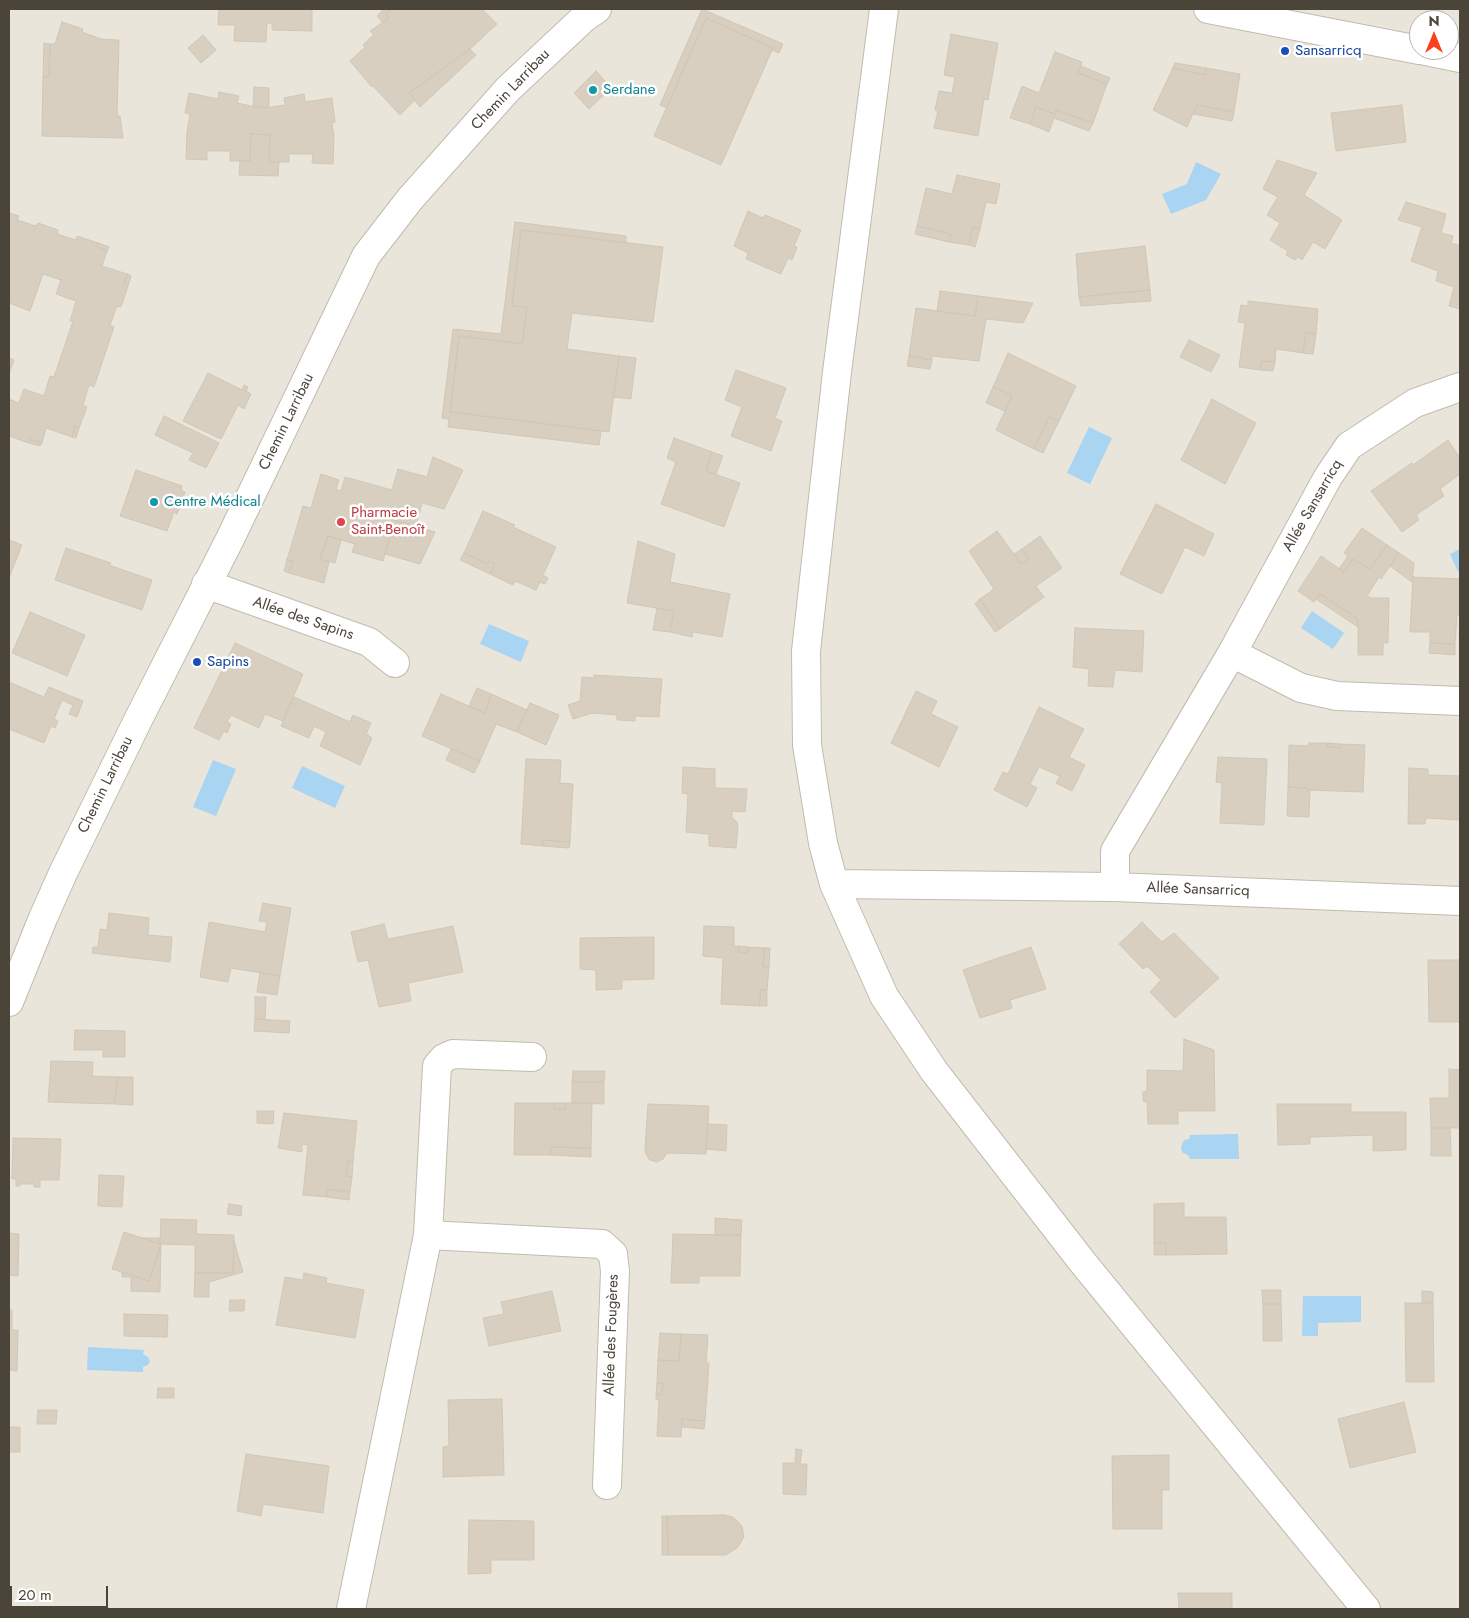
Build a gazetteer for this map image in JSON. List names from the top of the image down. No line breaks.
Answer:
{"streets":{"street":["Chemin Larribau","Allée Sansarricq","Allée des Sapins","Allée des Fougères"]},"crossings":[["Chemin Larribau","Allée des Sapins"]],"places":["Sansarricq","Serdane","Centre Médical","Pharmacie Saint-Benoît","Sapins"],"scale_bar":"20 m","north":"top"}
